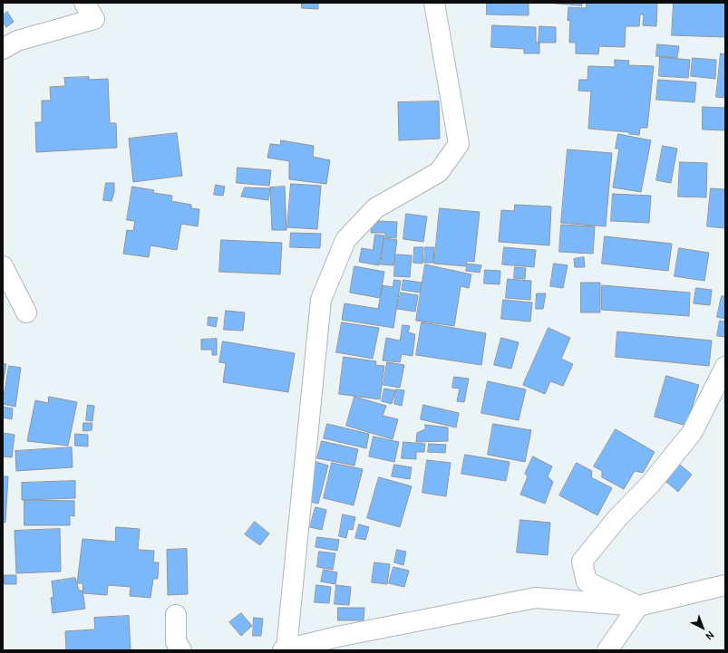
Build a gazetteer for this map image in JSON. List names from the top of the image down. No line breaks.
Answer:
{"north":"bottom right"}
